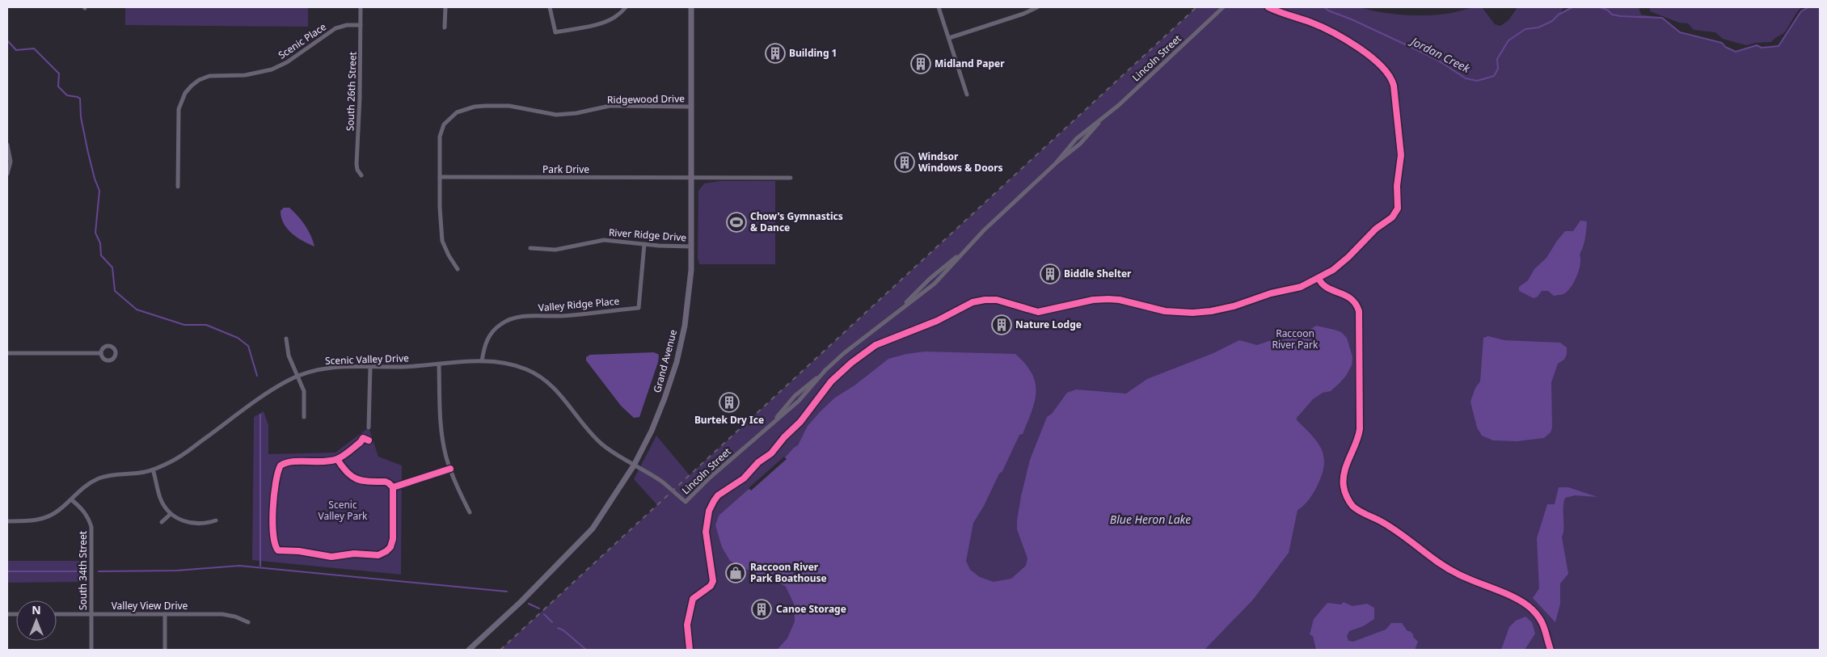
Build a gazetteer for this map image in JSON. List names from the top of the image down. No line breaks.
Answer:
{"streets":{"main road":["Grand Avenue"],"street":["Scenic Place","Lincoln Street","South 26th Street","Ridgewood Drive","Park Drive","River Ridge Drive","Valley Ridge Place","Scenic Valley Drive","South 34th Street","Valley View Drive"]},"crossings":[["Scenic Place","South 26th Street"],["Lincoln Street","Scenic Valley Drive"],["Lincoln Street","Grand Avenue"],["Ridgewood Drive","Park Drive"],["Ridgewood Drive","Grand Avenue"],["Park Drive","Grand Avenue"],["River Ridge Drive","Valley Ridge Place"],["River Ridge Drive","Grand Avenue"],["Valley Ridge Place","Scenic Valley Drive"],["Scenic Valley Drive","Grand Avenue"],["Scenic Valley Drive","South 34th Street"],["South 34th Street","Valley View Drive"]],"water":["Jordan Creek","Blue Heron Lake"],"parks":["Raccoon River Park","Scenic Valley Park"],"places":{"building":["Building 1","Midland Paper","Windsor Windows & Doors","Biddle Shelter","Nature Lodge","Burtek Dry Ice","Canoe Storage"],"sports":["Chow's Gymnastics & Dance"],"shop":["Raccoon River Park Boathouse"]},"north":"top"}
